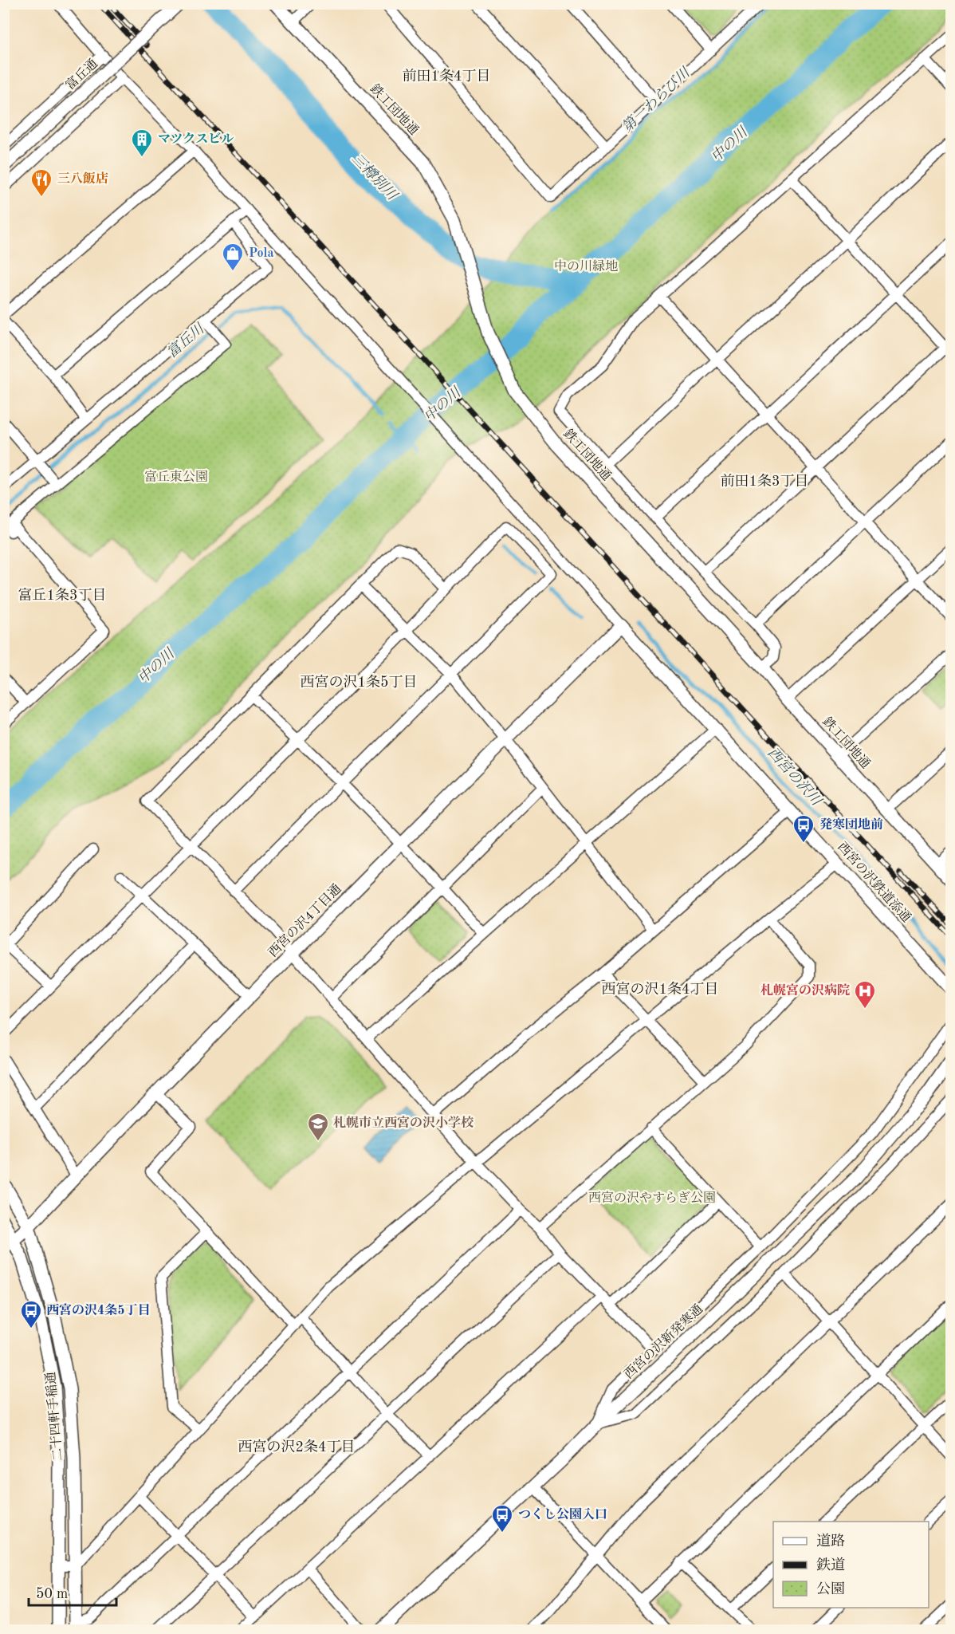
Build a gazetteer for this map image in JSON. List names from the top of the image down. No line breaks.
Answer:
{"streets":{"street":["富丘通","鉄工団地通","西宮の沢鉄道添通","西宮の沢4丁目通","西宮の沢新発寒通","二十四軒手稲通"]},"crossings":[["西宮の沢鉄道添通","西宮の沢4丁目通"],["西宮の沢4丁目通","二十四軒手稲通"]],"districts":["前田1条4丁目","前田1条3丁目","富丘1条3丁目","西宮の沢1条5丁目","西宮の沢1条4丁目","西宮の沢2条4丁目"],"water":["第一わらび川","中の川","三樽別川","富丘川","西宮の沢川"],"parks":["中の川緑地","富丘東公園","西宮の沢やすらぎ公園"],"places":{"building":["マツクスビル"],"restaurant":["三八飯店"],"shop":["Pola"],"bus stop":["発寒団地前","西宮の沢4条5丁目","つくし公園入口"],"hospital":["札幌宮の沢病院"],"school or university":["札幌市立西宮の沢小学校"]},"legend":["道路","鉄道","公園"],"scale_bar":"50 m"}
